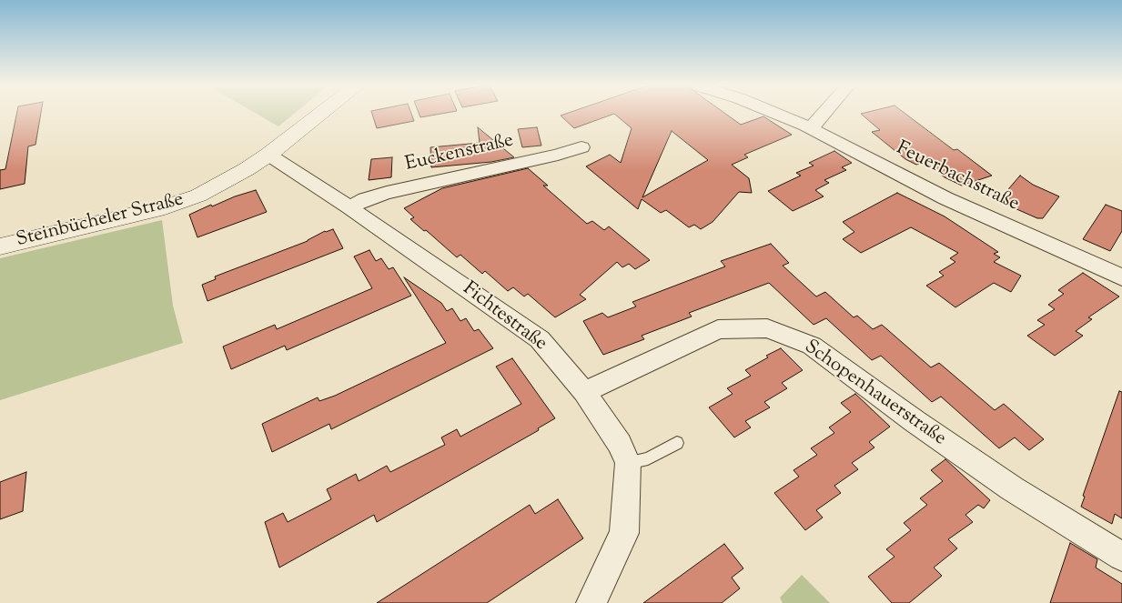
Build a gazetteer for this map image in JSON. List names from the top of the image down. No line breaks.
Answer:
{"streets":{"street":["Euckenstraße","Feuerbachstraße","Steinbücheler Straße","Fichtestraße","Schopenhauerstraße"]},"crossings":[["Euckenstraße","Fichtestraße"],["Steinbücheler Straße","Fichtestraße"],["Fichtestraße","Schopenhauerstraße"]]}
